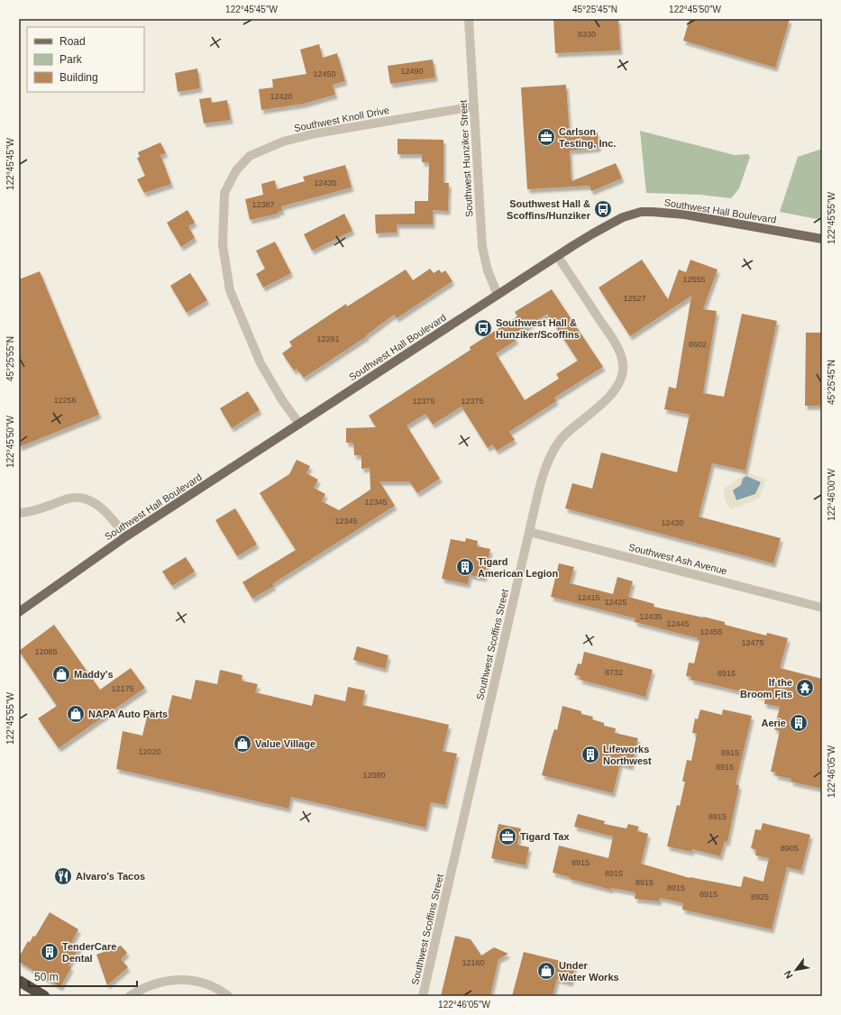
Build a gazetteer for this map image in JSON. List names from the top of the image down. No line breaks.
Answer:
{"streets":{"main road":["Southwest Hall Boulevard"],"street":["Southwest Knoll Drive","Southwest Hunziker Street","Southwest Ash Avenue","Southwest Scoffins Street"]},"crossings":[["Southwest Knoll Drive","Southwest Hunziker Street"],["Southwest Knoll Drive","Southwest Hall Boulevard"],["Southwest Hunziker Street","Southwest Hall Boulevard"],["Southwest Hall Boulevard","Southwest Scoffins Street"],["Southwest Ash Avenue","Southwest Scoffins Street"]],"places":{"office":["Carlson Testing, Inc.","Tigard Tax"],"bus stop":["Southwest Hall & Scoffins/Hunziker","Southwest Hall & Hunziker/Scoffins"],"building":["Tigard American Legion","Aerie","Lifeworks Northwest","TenderCare Dental"],"shop":["Maddy's","NAPA Auto Parts","Value Village","Under Water Works"],"temple":["If the Broom Fits"],"restaurant":["Alvaro's Tacos"]},"house_numbers":["8330","12490","12450","12420","12435","12387","12555","12527","12291","8602","12256","12375","12375","12345","12345","12430","12415","12425","12435","12445","12455","12475","12085","8732","8915","12175","12020","8915","8915","12080","8915","8905","8915","8915","8915","8915","8915","8925","12160"],"legend":["Road","Park","Building"],"scale_bar":"50 m","north":"bottom left","coordinates":["122°45'45\"W","45°25'45\"N","122°45'50\"W","122°45'55\"W","45°25'55\"N","122°46'00\"W","122°46'05\"W"]}
